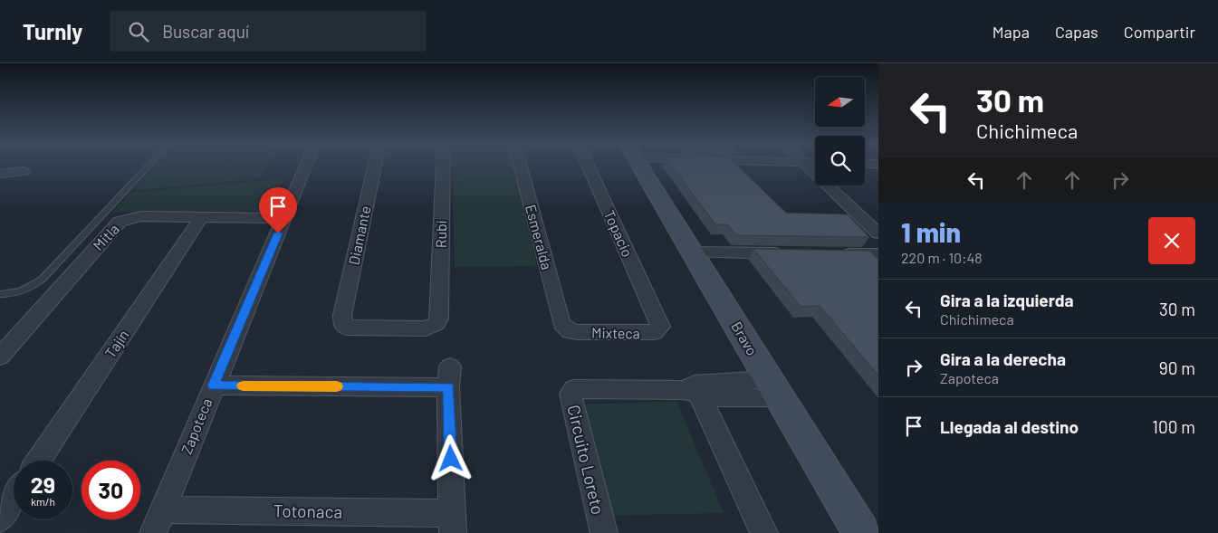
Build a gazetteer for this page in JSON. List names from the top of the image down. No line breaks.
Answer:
{"streets":{"main road":["Bravo"],"street":["Topacio","Rubí","Diamante","Mitla","Esmeralda","Mixteca","Tajín","Zapoteca","Circuito Loreto","Totonaca"]},"crossings":[["Topacio","Mixteca"],["Rubí","Diamante"],["Mitla","Tajín"],["Mitla","Zapoteca"],["Esmeralda","Mixteca"],["Zapoteca","Totonaca"]],"north":"left","page":{"header":"Turnly","search":"Buscar aquí","nav":["Mapa","Capas","Compartir"],"turn":["30 m","Chichimeca"],"heading":["1 min","220 m · 10:48"],"list":[{"name":"Gira a la izquierda","note":"Chichimeca","value":"30 m"},{"name":"Gira a la derecha","note":"Zapoteca","value":"90 m"},{"name":"Llegada al destino","value":"100 m"}],"speed":"29 km/h","limit":"30"}}
